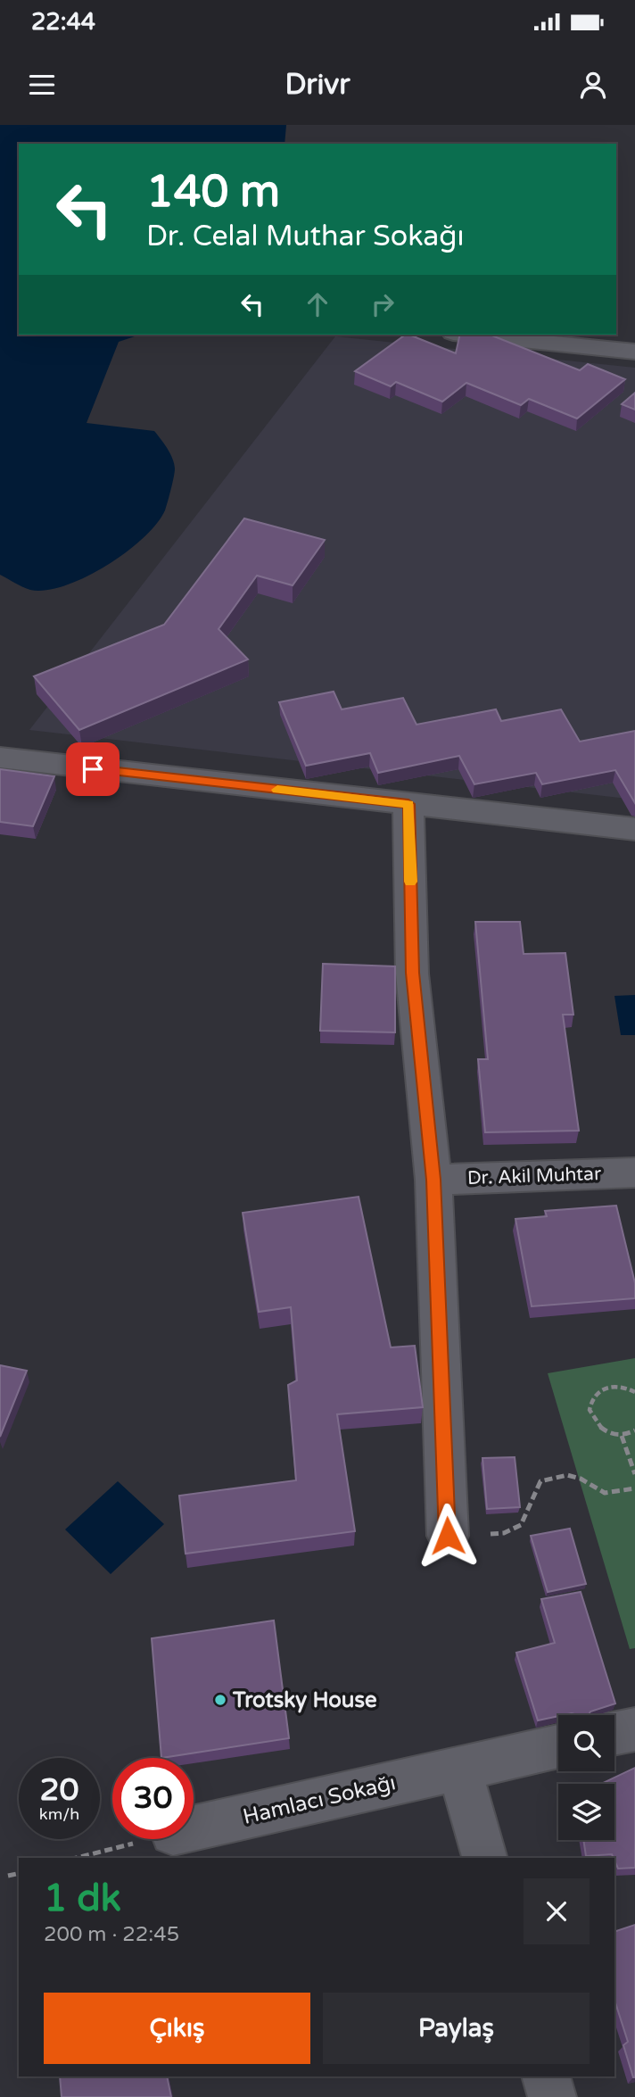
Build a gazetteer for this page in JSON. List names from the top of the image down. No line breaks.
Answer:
{"streets":{"street":["Dr. Akil Muhtar","Hamlacı Sokağı"]},"places":["Trotsky House"],"page":{"status":"22:44","header":"Drivr","turn":["140 m","Dr. Celal Muthar Sokağı"],"speed":"20 km/h","limit":"30","heading":["1 dk","200 m · 22:45"],"buttons":["Çıkış","Paylaş"]}}
